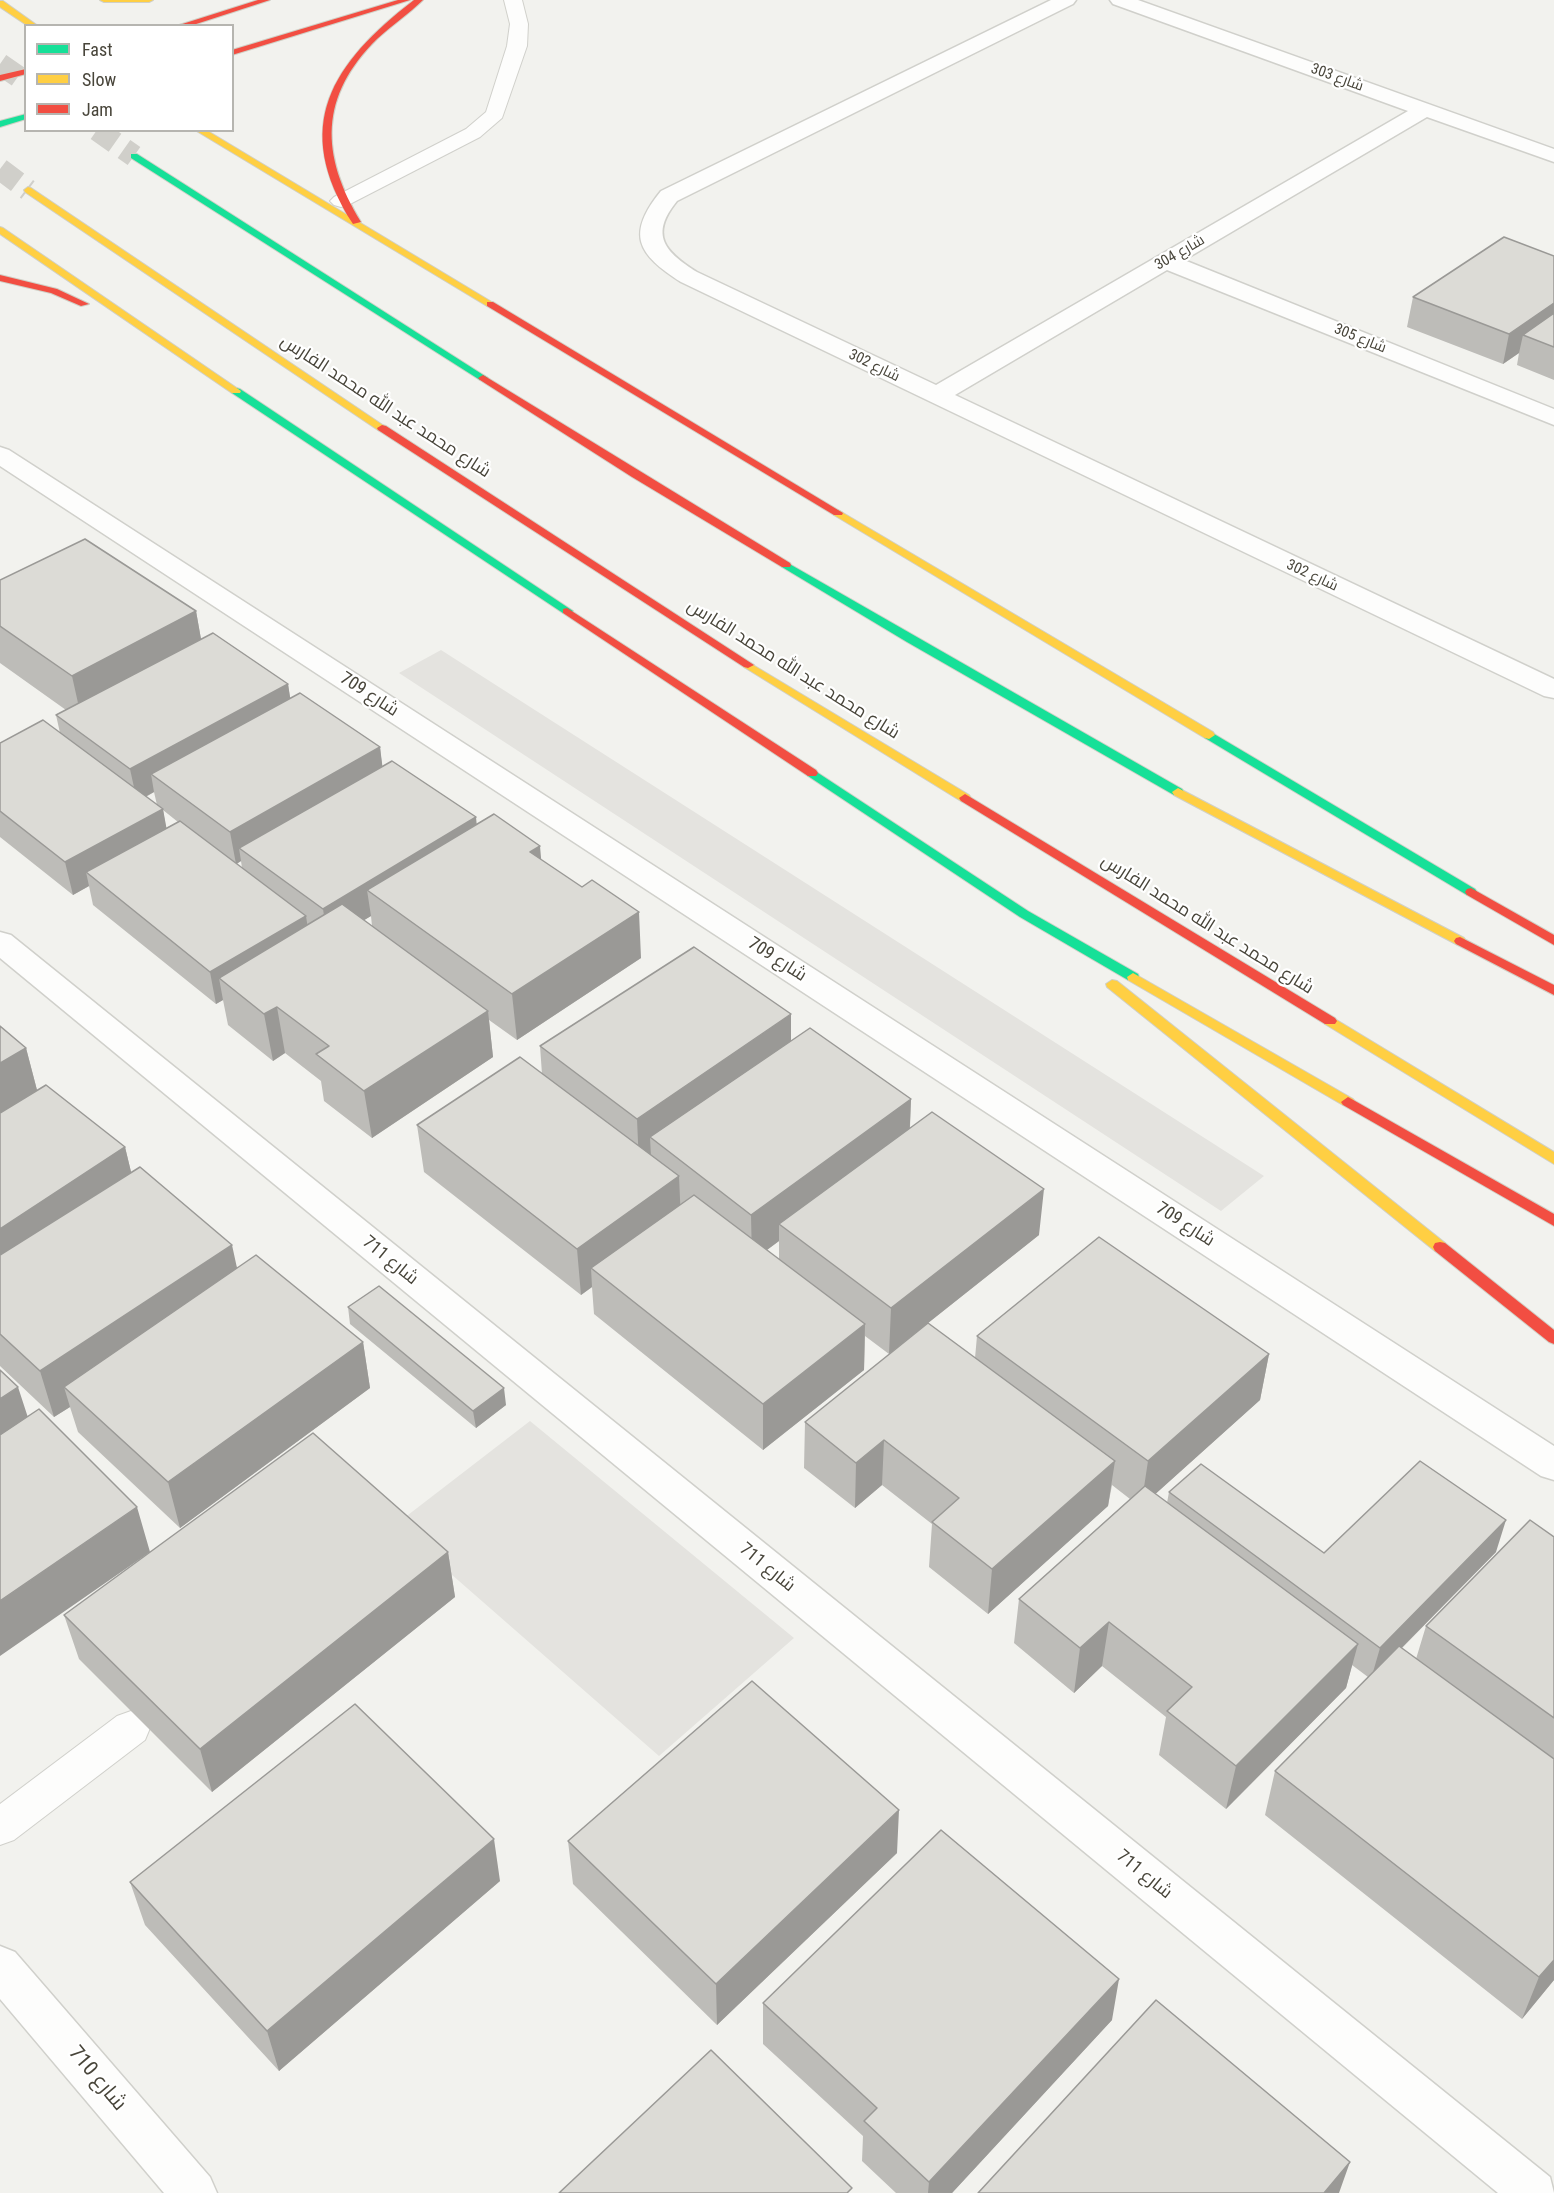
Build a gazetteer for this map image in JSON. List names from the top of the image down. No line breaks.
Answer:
{"streets":{"street":["شارع 303","شارع 304","شارع 305","شارع 302","شارع محمد عبد الله محمد الفارس","شارع 709","شارع 711","شارع 710"]},"crossings":[["شارع 303","شارع 304"],["شارع 304","شارع 305"],["شارع 304","شارع 302"]],"legend":["Fast","Slow","Jam"]}
